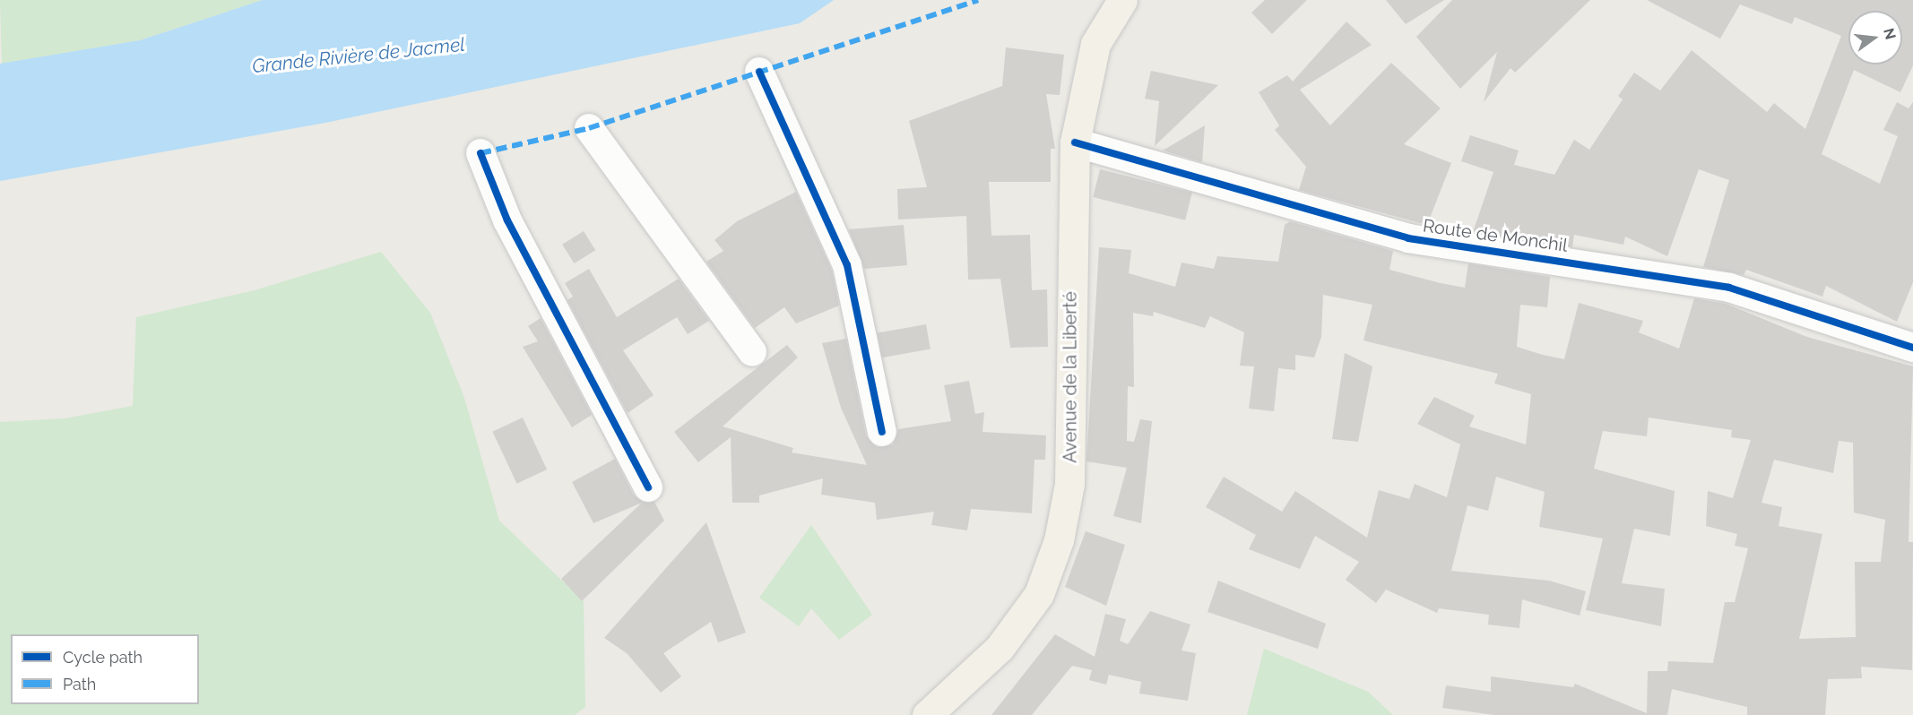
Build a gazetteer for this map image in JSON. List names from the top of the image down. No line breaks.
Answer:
{"streets":{"main road":["Avenue de la Liberté"],"street":["Route de Monchil"]},"crossings":[["Route de Monchil","Avenue de la Liberté"]],"water":["Grande Rivière de Jacmel"],"legend":["Cycle path","Path"],"north":"right"}
